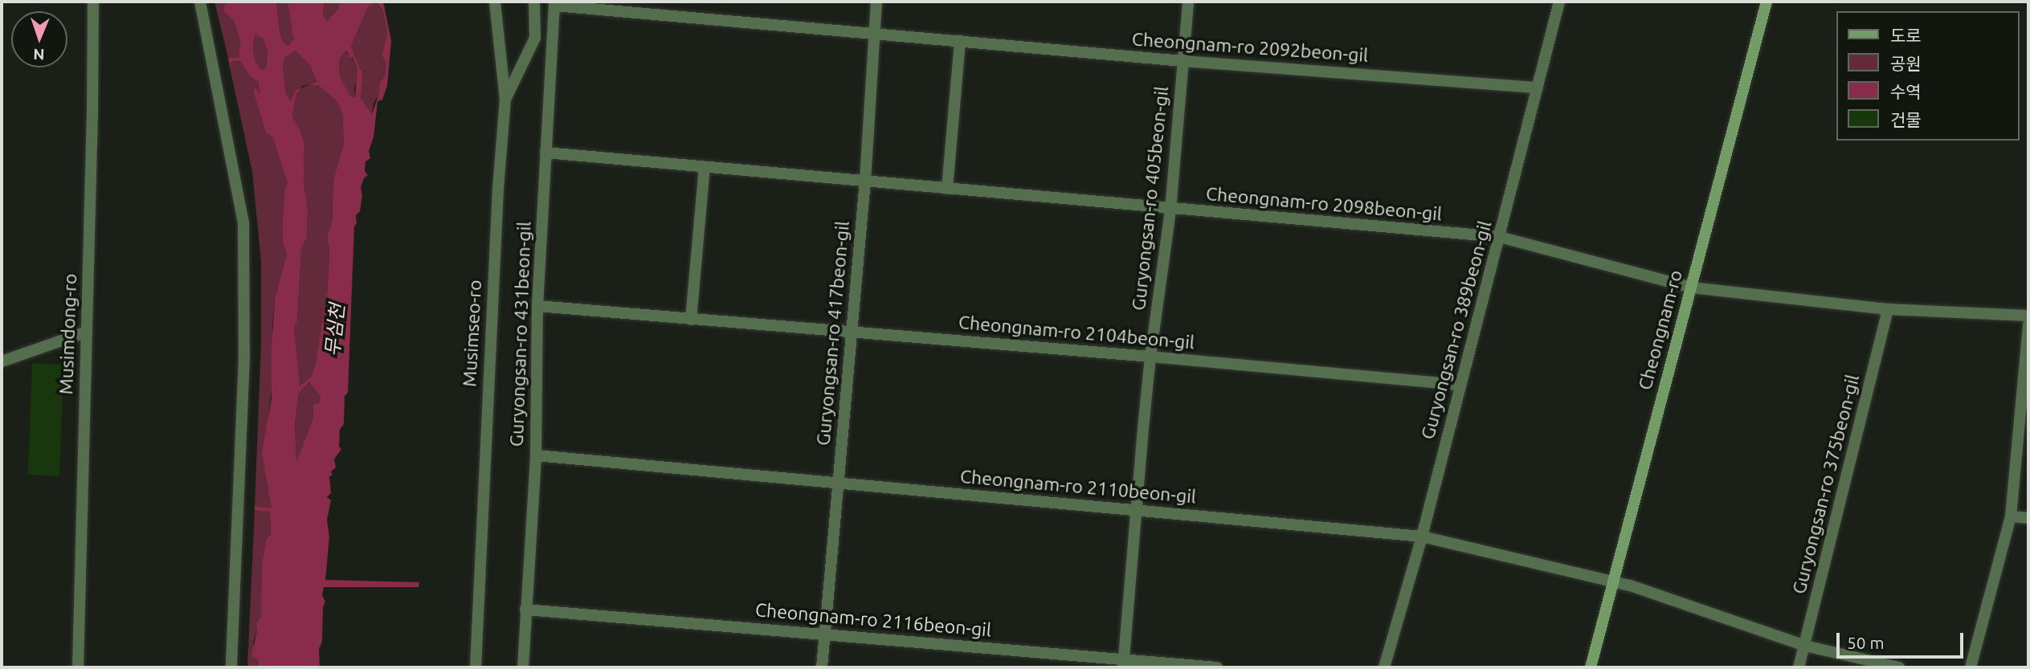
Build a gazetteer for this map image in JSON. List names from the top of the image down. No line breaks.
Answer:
{"streets":{"main road":["Cheongnam-ro"],"street":["Cheongnam-ro 2092beon-gil","Guryongsan-ro 405beon-gil","Cheongnam-ro 2098beon-gil","Guryongsan-ro 389beon-gil","Cheongnam-ro 2104beon-gil","Musimseo-ro","Guryongsan-ro 417beon-gil","Musimdong-ro","Guryongsan-ro 431beon-gil","Guryongsan-ro 375beon-gil","Cheongnam-ro 2110beon-gil","Cheongnam-ro 2116beon-gil"]},"crossings":[["Cheongnam-ro 2092beon-gil","Guryongsan-ro 405beon-gil"],["Cheongnam-ro 2092beon-gil","Guryongsan-ro 389beon-gil"],["Cheongnam-ro 2092beon-gil","Guryongsan-ro 417beon-gil"],["Cheongnam-ro 2092beon-gil","Guryongsan-ro 431beon-gil"],["Guryongsan-ro 405beon-gil","Cheongnam-ro 2098beon-gil"],["Guryongsan-ro 405beon-gil","Cheongnam-ro 2104beon-gil"],["Guryongsan-ro 405beon-gil","Cheongnam-ro 2110beon-gil"],["Guryongsan-ro 405beon-gil","Cheongnam-ro 2116beon-gil"],["Cheongnam-ro 2098beon-gil","Guryongsan-ro 389beon-gil"],["Cheongnam-ro 2098beon-gil","Cheongnam-ro"],["Cheongnam-ro 2098beon-gil","Guryongsan-ro 417beon-gil"],["Cheongnam-ro 2098beon-gil","Guryongsan-ro 431beon-gil"],["Cheongnam-ro 2098beon-gil","Guryongsan-ro 375beon-gil"],["Guryongsan-ro 389beon-gil","Cheongnam-ro 2104beon-gil"],["Guryongsan-ro 389beon-gil","Cheongnam-ro 2110beon-gil"],["Cheongnam-ro","Cheongnam-ro 2110beon-gil"],["Cheongnam-ro 2104beon-gil","Guryongsan-ro 417beon-gil"],["Cheongnam-ro 2104beon-gil","Guryongsan-ro 431beon-gil"],["Guryongsan-ro 417beon-gil","Cheongnam-ro 2110beon-gil"],["Guryongsan-ro 417beon-gil","Cheongnam-ro 2116beon-gil"],["Guryongsan-ro 431beon-gil","Cheongnam-ro 2110beon-gil"],["Guryongsan-ro 431beon-gil","Cheongnam-ro 2116beon-gil"],["Guryongsan-ro 375beon-gil","Cheongnam-ro 2110beon-gil"]],"water":["무심천"],"legend":["도로","공원","수역","건물"],"scale_bar":"50 m","north":"bottom"}
